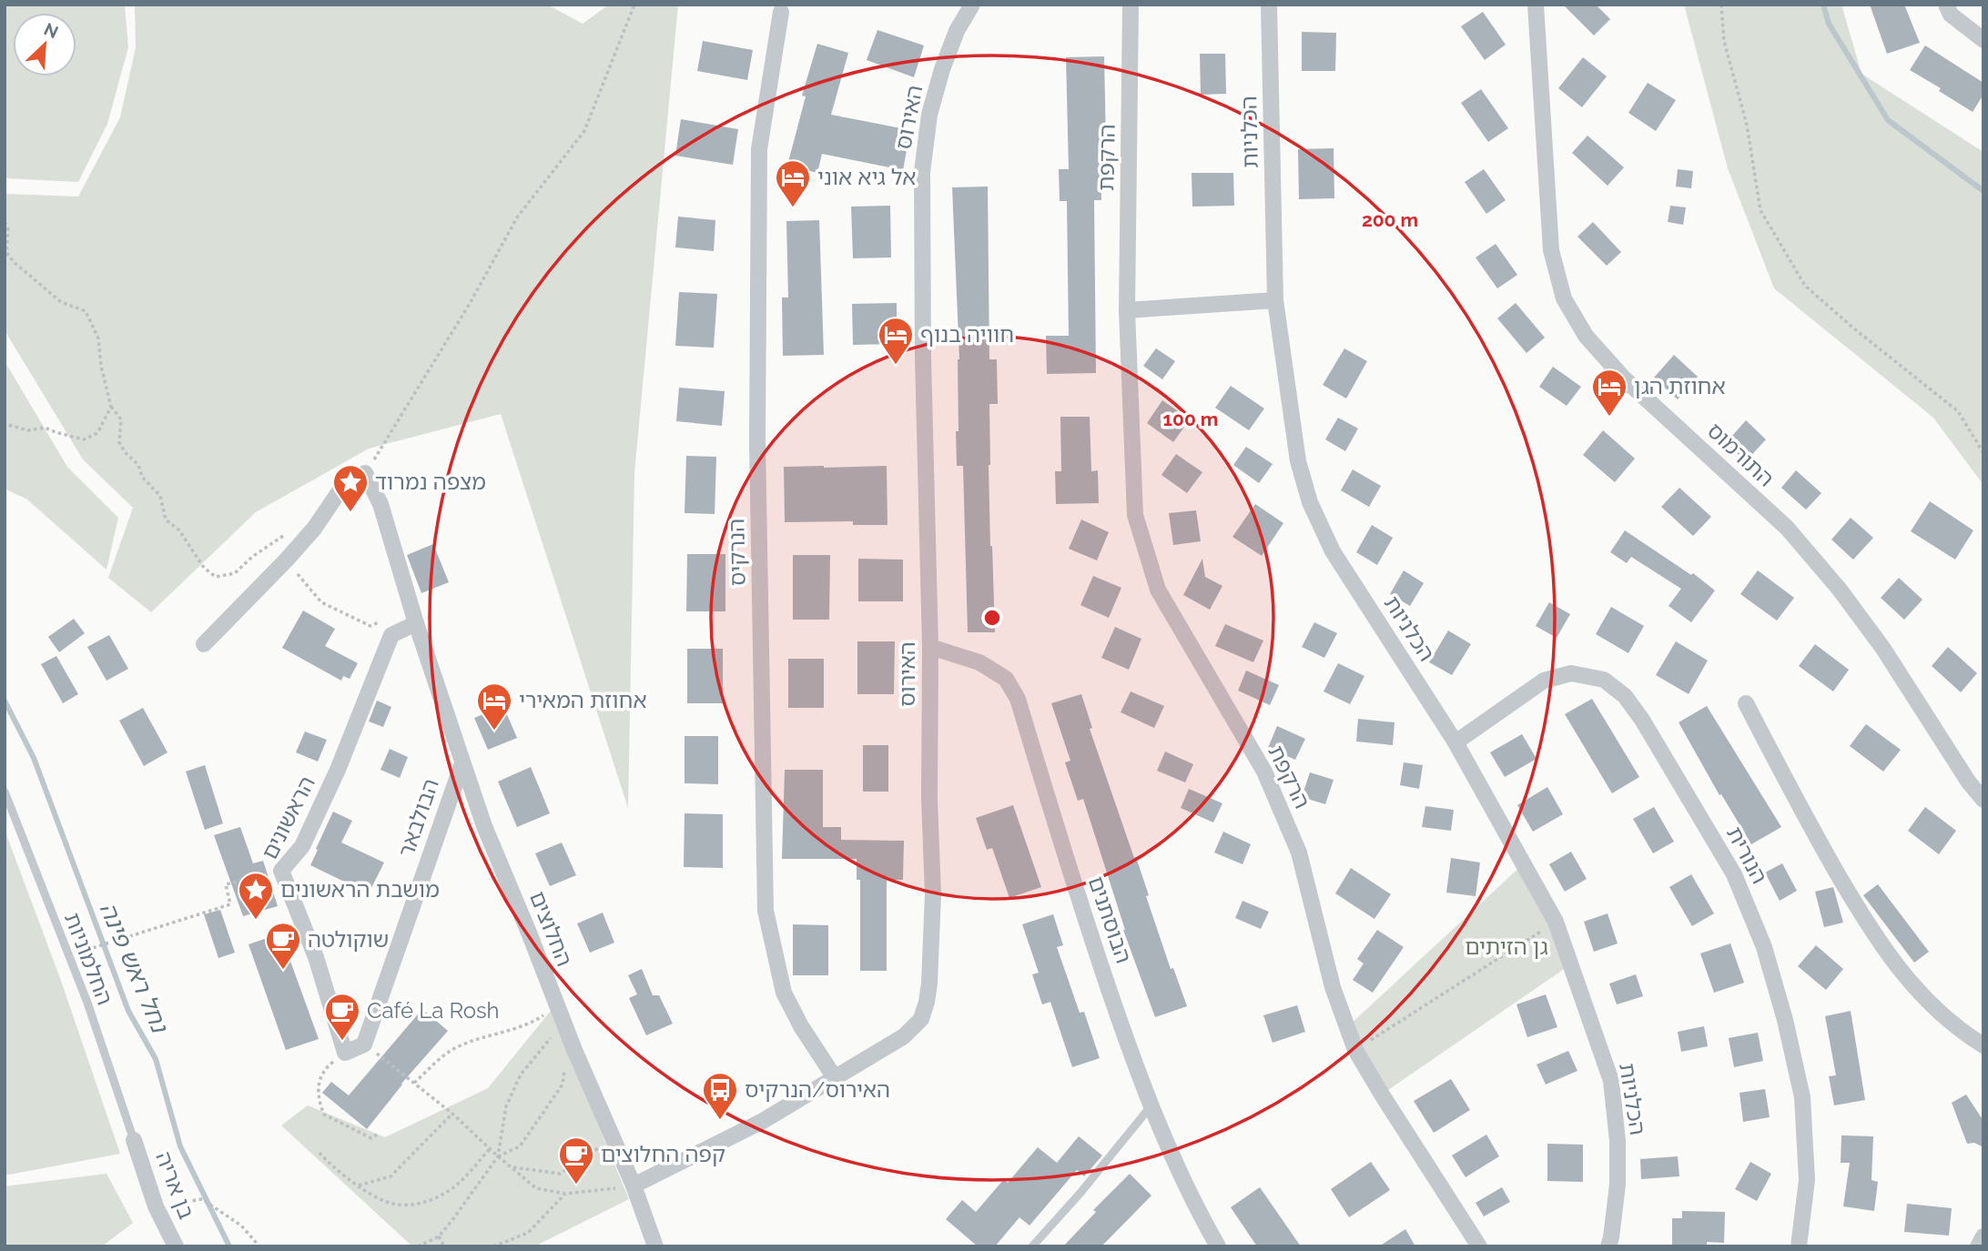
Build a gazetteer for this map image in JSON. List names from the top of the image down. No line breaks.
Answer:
{"streets":{"street":["האירוס","הכלניות","הרקפת","התורמוס","הנרקיס","הראשונים","הבולבאר","הנורית","הבוסתנים","החלוצים","בן אריה"],"lane":["החלמוניות"]},"crossings":[["האירוס","הנרקיס"],["האירוס","הבוסתנים"],["האירוס","החלוצים"],["הכלניות","הנורית"],["הראשונים","החלוצים"],["הבולבאר","החלוצים"],["החלמוניות","בן אריה"]],"water":["נחל ראש פינה"],"parks":["גן הזיתים"],"places":{"hotel":["אל גיא אוני","חוויה בנוף","אחוזת הגן","אחוזת המאירי"],"place":["מצפה נמרוד","מושבת הראשונים"],"cafe":["שוקולטה","Café La Rosh","קפה החלוצים"],"bus stop":["האירוס/הנרקיס"]},"north":"top right","rings":["200 m","100 m"]}
